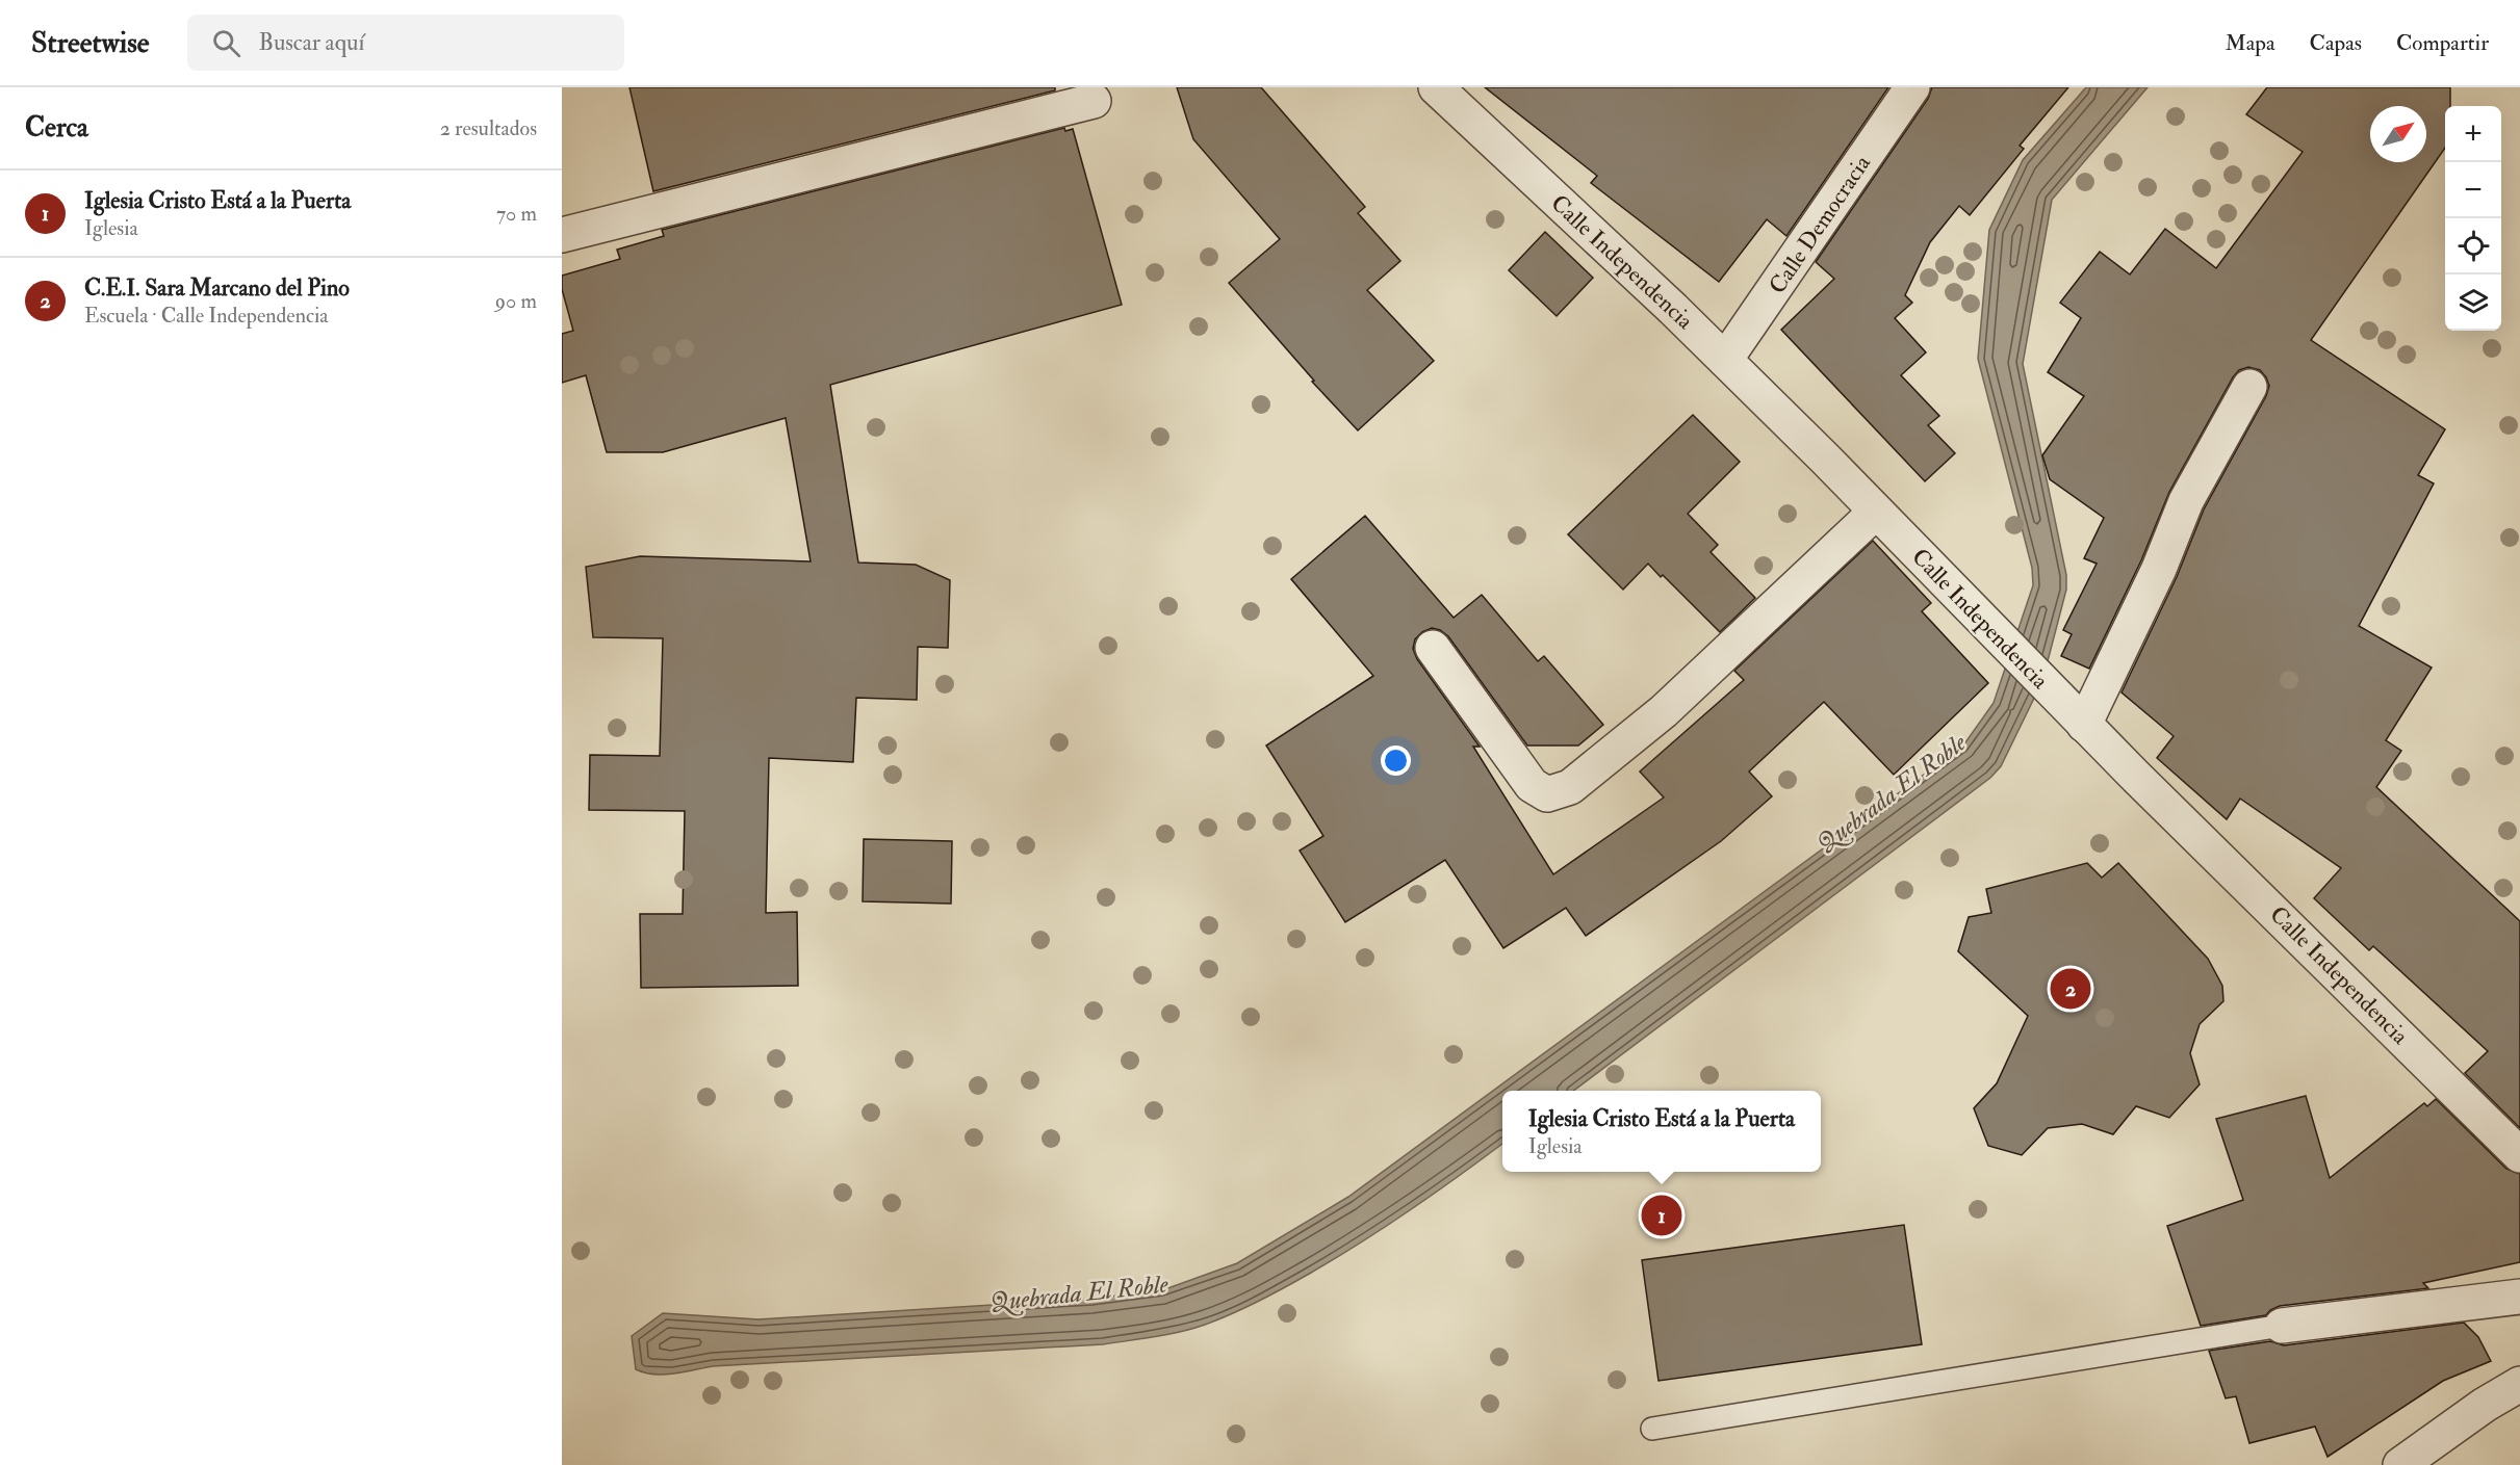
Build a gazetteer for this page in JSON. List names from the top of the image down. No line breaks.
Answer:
{"streets":{"street":["Calle Democracia","Calle Independencia"]},"crossings":[["Calle Democracia","Calle Independencia"]],"water":["Quebrada El Roble"],"north":"top right","page":{"header":"Streetwise","search":"Buscar aquí","nav":["Mapa","Capas","Compartir"],"heading":["Cerca","2 resultados"],"map_buttons":["+","−"],"list":[{"mark":"1","name":"Iglesia Cristo Está a la Puerta","note":"Iglesia","value":"70 m"},{"mark":"2","name":"C.E.I. Sara Marcano del Pino","note":"Escuela · Calle Independencia","value":"90 m"}],"pins":["2","1"],"popup":["Iglesia Cristo Está a la Puerta","Iglesia"]}}
